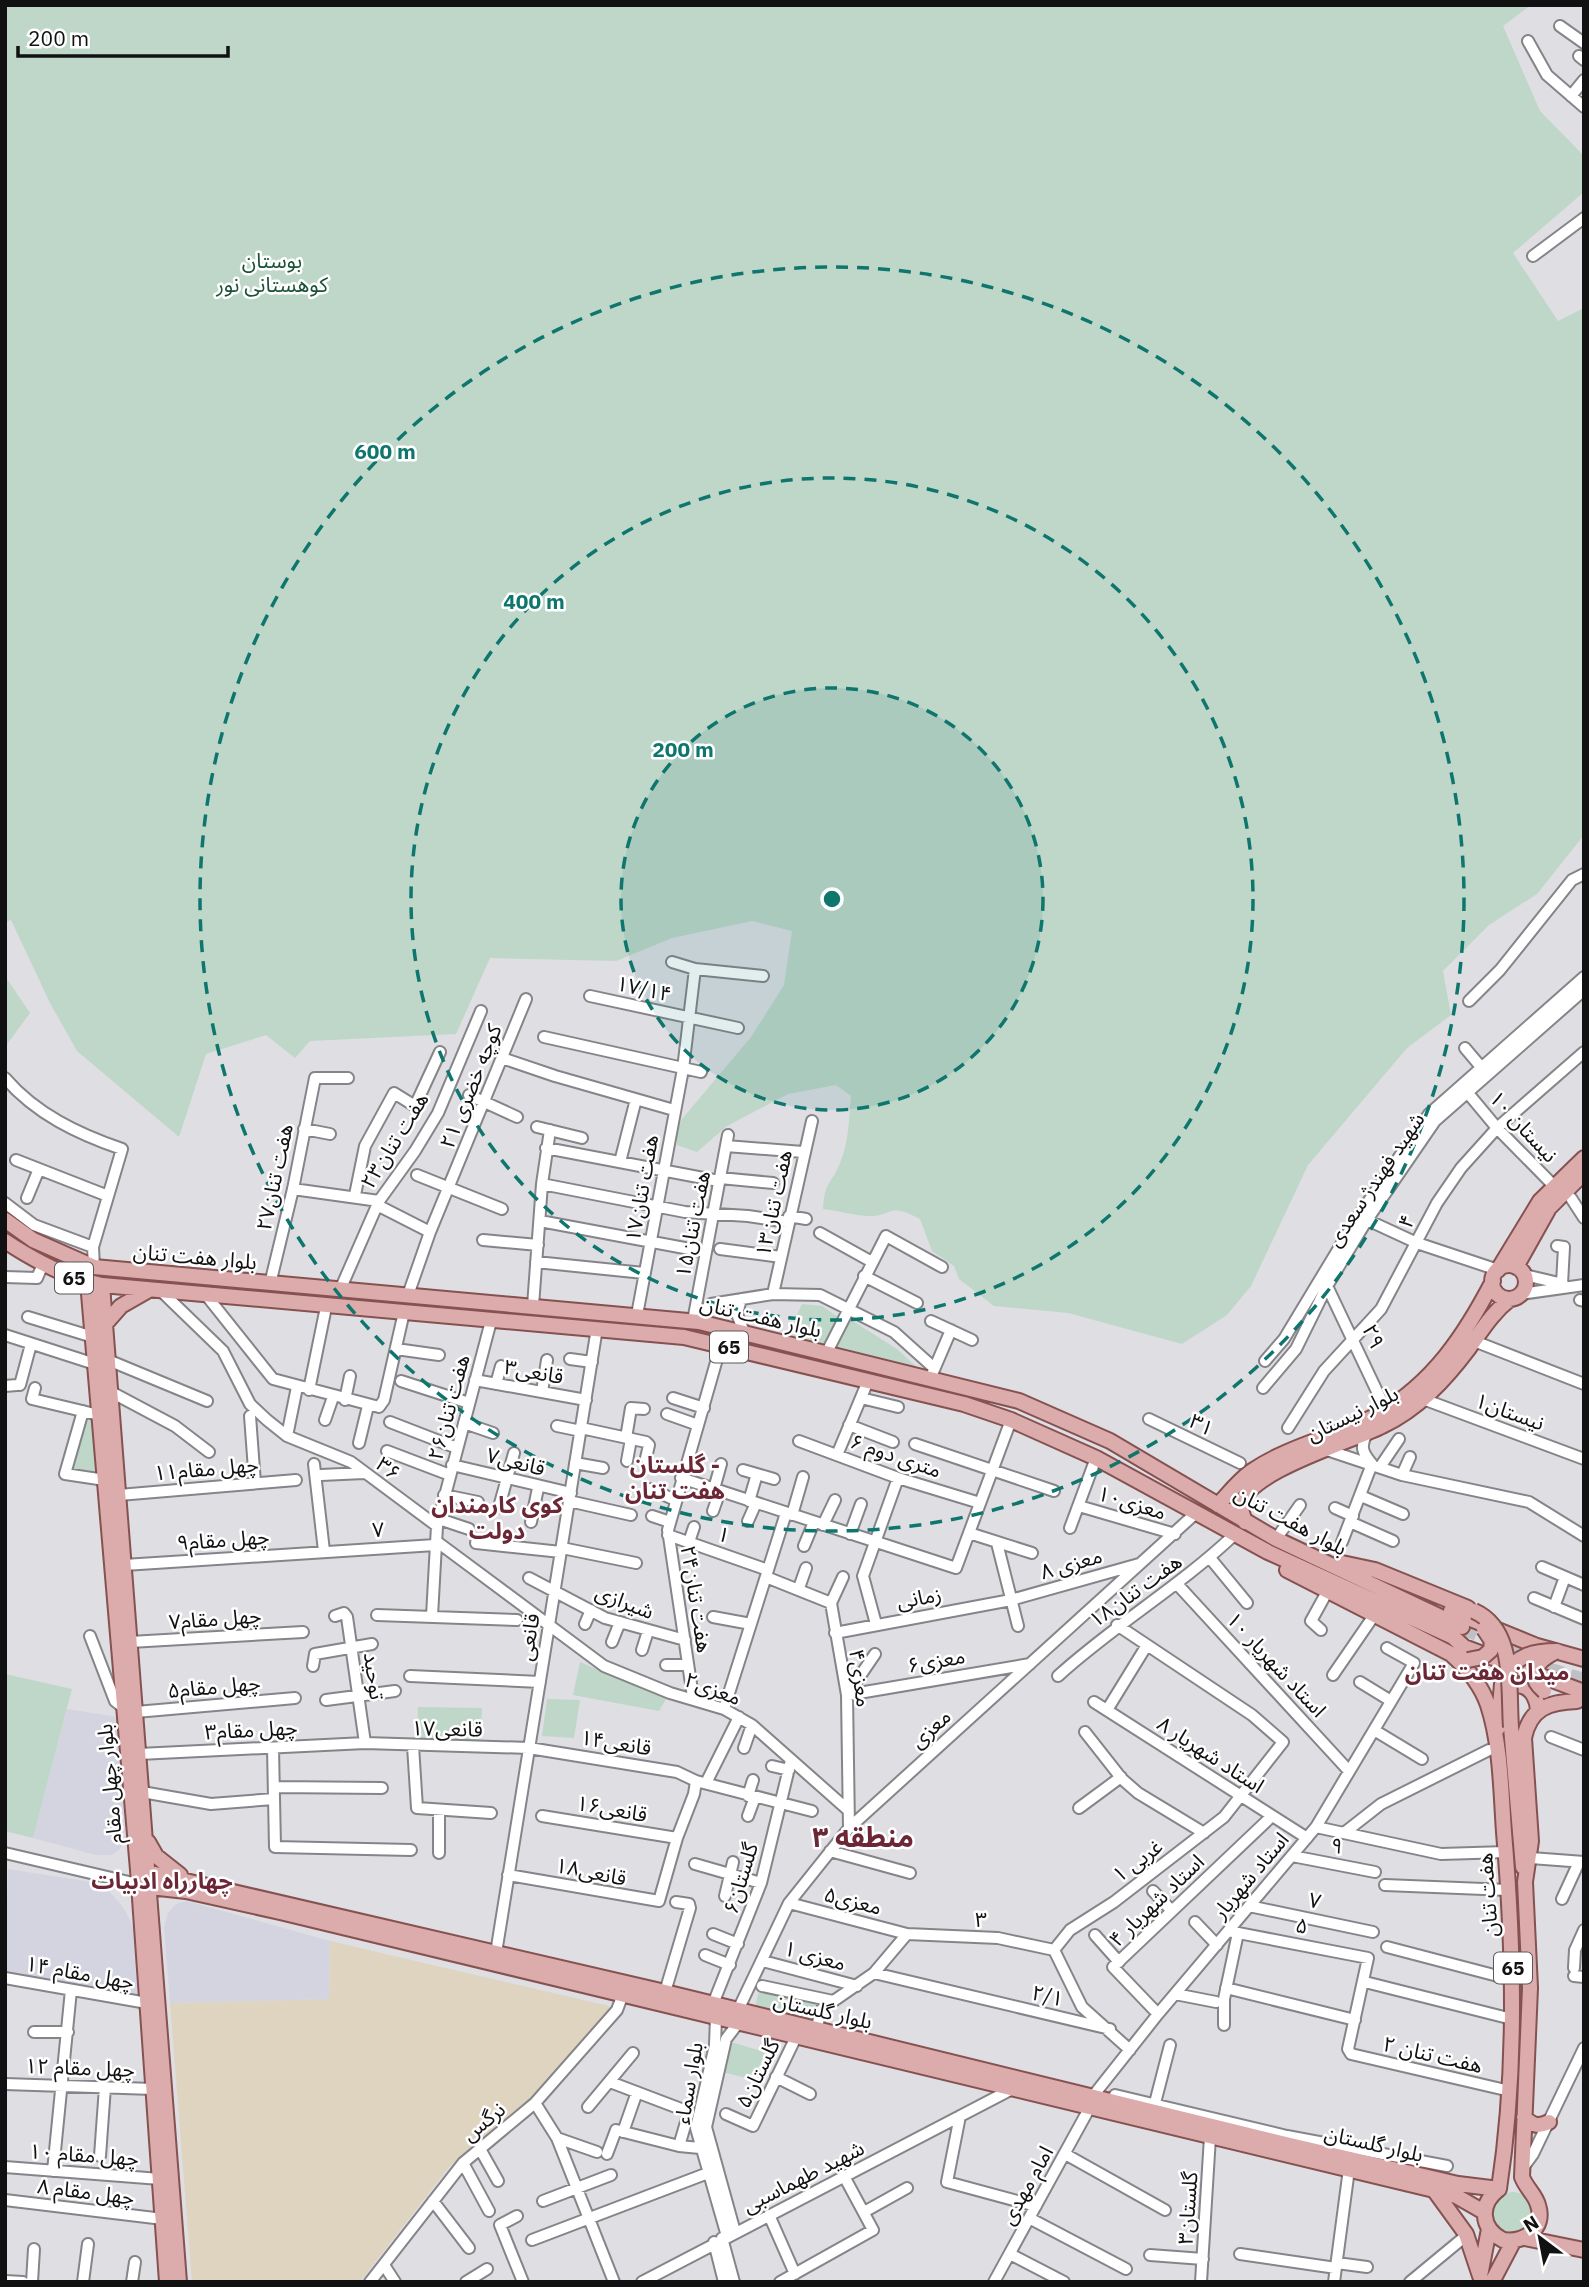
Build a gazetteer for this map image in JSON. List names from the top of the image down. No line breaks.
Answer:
{"streets":{"main road":["بلوار هفت تنان","65","بلوار نیستان","بلوار چهل مقام","هفت تنان","بلوار گلستان"],"street":["۱۷/۱۴","کوچه خضری ۲۱","نیستان ۱۰","هفت تنان۲۳","هفت تنان۲۷","شهید فهندژ سعدی","هفت تنان۱۷","۱۳هفت تنان","۴","هفت تنان۱۵","۲۹","۳قانعی","هفت تنان۲۶","۱نیستان","۳۱","۶ متری دوم","۷قانعی","چهل مقام۱۱","۳۶","۱۰معزی","۷","۱","چهل مقام۹","معزی ۸","هفت تنان۱۸","زمانی","هفت تنان۲۴","شیرازی","چهل مقام۷","قانعی","۶معزی","استاد شهریار ۱۰","توحید","۴معزی","چهل مقام۵","۲معزی","۱۷قانعی","معزی","چهل مقام۳","۱۴قانعی","استاد شهریار ۸","۱۶قانعی","۹","۱ غربی","۱۸قانعی","استاد شهریار","گلستان۶","۵معزی","استاد شهریار ۴","۳","۵","معزی ۱","چهل مقام ۱۴","۲/۱","هفت تنان ۲","چهل مقام ۱۲","گلستان۵","بلوار سماء","نرگس","چهل مقام ۱۰","شهید طهماسبی","امام مهدی","چهل مقام ۸","گلستان۳"]},"crossings":[["۱۷/۱۴","هفت تنان۱۷"],["کوچه خضری ۲۱","بلوار هفت تنان"],["نیستان ۱۰","شهید فهندژ سعدی"],["نیستان ۱۰","۴"],["نیستان ۱۰","بلوار نیستان"],["هفت تنان۲۳","بلوار هفت تنان"],["هفت تنان۲۷","بلوار هفت تنان"],["شهید فهندژ سعدی","۲۹"],["هفت تنان۱۷","بلوار هفت تنان"],["۱۳هفت تنان","هفت تنان۱۵"],["۴","۲۹"],["هفت تنان۱۵","بلوار هفت تنان"],["بلوار هفت تنان","65"],["بلوار هفت تنان","هفت تنان۲۶"],["بلوار هفت تنان","بلوار نیستان"],["بلوار هفت تنان","۳۶"],["بلوار هفت تنان","هفت تنان۱۸"],["بلوار هفت تنان","هفت تنان۲۴"],["بلوار هفت تنان","قانعی"],["بلوار هفت تنان","معزی"],["بلوار هفت تنان","بلوار چهل مقام"],["65","هفت تنان"],["65","بلوار گلستان"],["۳قانعی","هفت تنان۲۶"],["۳قانعی","قانعی"],["هفت تنان۲۶","۷قانعی"],["هفت تنان۲۶","۳۶"],["هفت تنان۲۶","۷"],["هفت تنان۲۶","۲معزی"],["۱نیستان","بلوار نیستان"],["۷قانعی","قانعی"],["چهل مقام۱۱","بلوار چهل مقام"],["۱۰معزی","معزی"],["۷","چهل مقام۹"],["۷","۲معزی"],["۷","استاد شهریار"],["۱","هفت تنان۲۴"],["چهل مقام۹","بلوار چهل مقام"],["معزی ۸","زمانی"],["معزی ۸","معزی"],["هفت تنان۱۸","استاد شهریار ۱۰"],["زمانی","۴معزی"],["هفت تنان۲۴","شیرازی"],["هفت تنان۲۴","۲معزی"],["شیرازی","قانعی"],["چهل مقام۷","بلوار چهل مقام"],["قانعی","۲معزی"],["قانعی","۱۷قانعی"],["قانعی","۱۴قانعی"],["قانعی","۱۸قانعی"],["قانعی","بلوار گلستان"],["۶معزی","۴معزی"],["۶معزی","معزی"],["استاد شهریار ۱۰","استاد شهریار"],["توحید","۱۷قانعی"],["توحید","چهل مقام۳"],["۴معزی","۲معزی"],["۴معزی","معزی"],["چهل مقام۵","بلوار چهل مقام"],["۲معزی","گلستان۶"],["۱۷قانعی","چهل مقام۳"],["۱۷قانعی","۱۴قانعی"],["معزی","۵معزی"],["معزی","معزی ۱"],["معزی","بلوار گلستان"],["معزی","بلوار سماء"],["چهل مقام۳","بلوار چهل مقام"],["۱۴قانعی","گلستان۶"],["استاد شهریار ۸","۱ غربی"],["استاد شهریار ۸","استاد شهریار"],["استاد شهریار ۸","استاد شهریار ۴"],["بلوار چهل مقام","چهل مقام ۱۴"],["بلوار چهل مقام","بلوار گلستان"],["بلوار چهل مقام","چهل مقام ۱۲"],["بلوار چهل مقام","چهل مقام ۱۰"],["بلوار چهل مقام","چهل مقام ۸"],["۱۶قانعی","۱۸قانعی"],["۹","استاد شهریار"],["۱ غربی","۳"],["استاد شهریار","استاد شهریار ۴"],["استاد شهریار","۵"],["استاد شهریار","بلوار گلستان"],["استاد شهریار","امام مهدی"],["گلستان۶","بلوار گلستان"],["گلستان۶","بلوار سماء"],["هفت تنان","بلوار گلستان"],["هفت تنان","هفت تنان ۲"],["۵معزی","۳"],["بلوار گلستان","گلستان۵"],["بلوار گلستان","بلوار سماء"],["بلوار گلستان","نرگس"],["بلوار گلستان","شهید طهماسبی"],["بلوار گلستان","امام مهدی"],["بلوار گلستان","گلستان۳"],["بلوار سماء","شهید طهماسبی"]],"districts":["گلستان - هفت تنان","کوی کارمندان دولت","میدان هفت تنان","منطقه ۳","چهارراه ادبیات"],"parks":["بوستان کوهستانی نور"],"scale_bar":"200 m","north":"top left","rings":["600 m","400 m","200 m"]}
